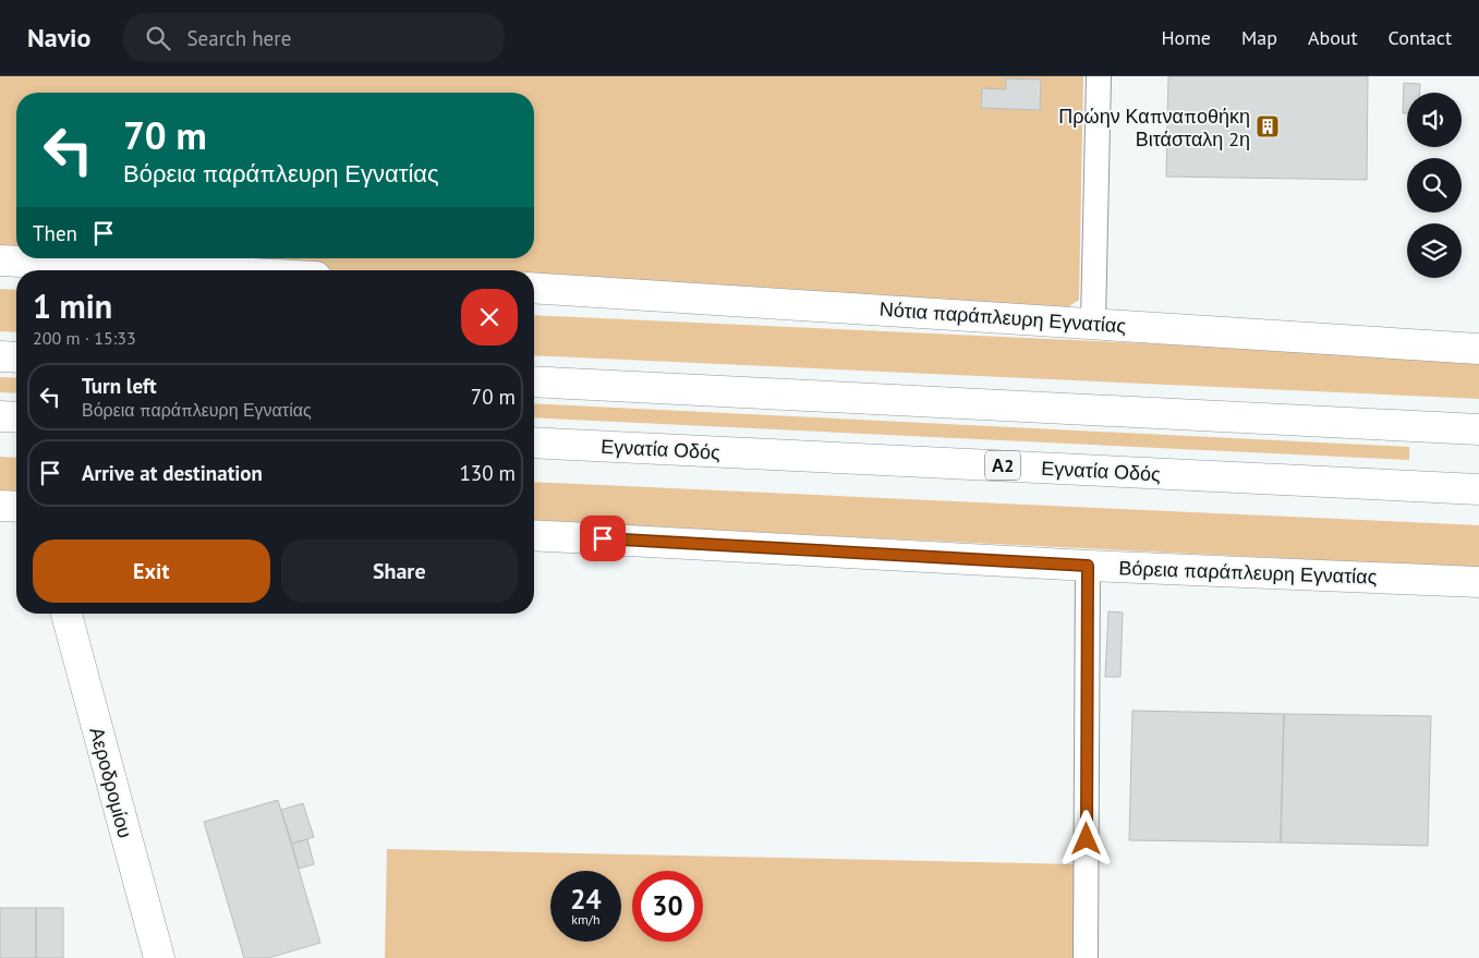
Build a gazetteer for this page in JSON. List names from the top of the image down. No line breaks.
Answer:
{"streets":{"main road":["Νότια παράπλευρη Εγνατίας","Εγνατία Οδός","Α2","Βόρεια παράπλευρη Εγνατίας","Αεροδρομίου"]},"places":{"building":["Πρώην Καπναποθήκη Βιτάσταλη 2η"]},"page":{"header":"Navio","search":"Search here","nav":["Home","Map","About","Contact"],"turn":["70 m","Βόρεια παράπλευρη Εγνατίας"],"then":"Then","heading":["1 min","200 m · 15:33"],"list":[{"name":"Turn left","note":"Βόρεια παράπλευρη Εγνατίας","value":"70 m"},{"name":"Arrive at destination","value":"130 m"}],"buttons":["Exit","Share"],"speed":"24 km/h","limit":"30"}}
